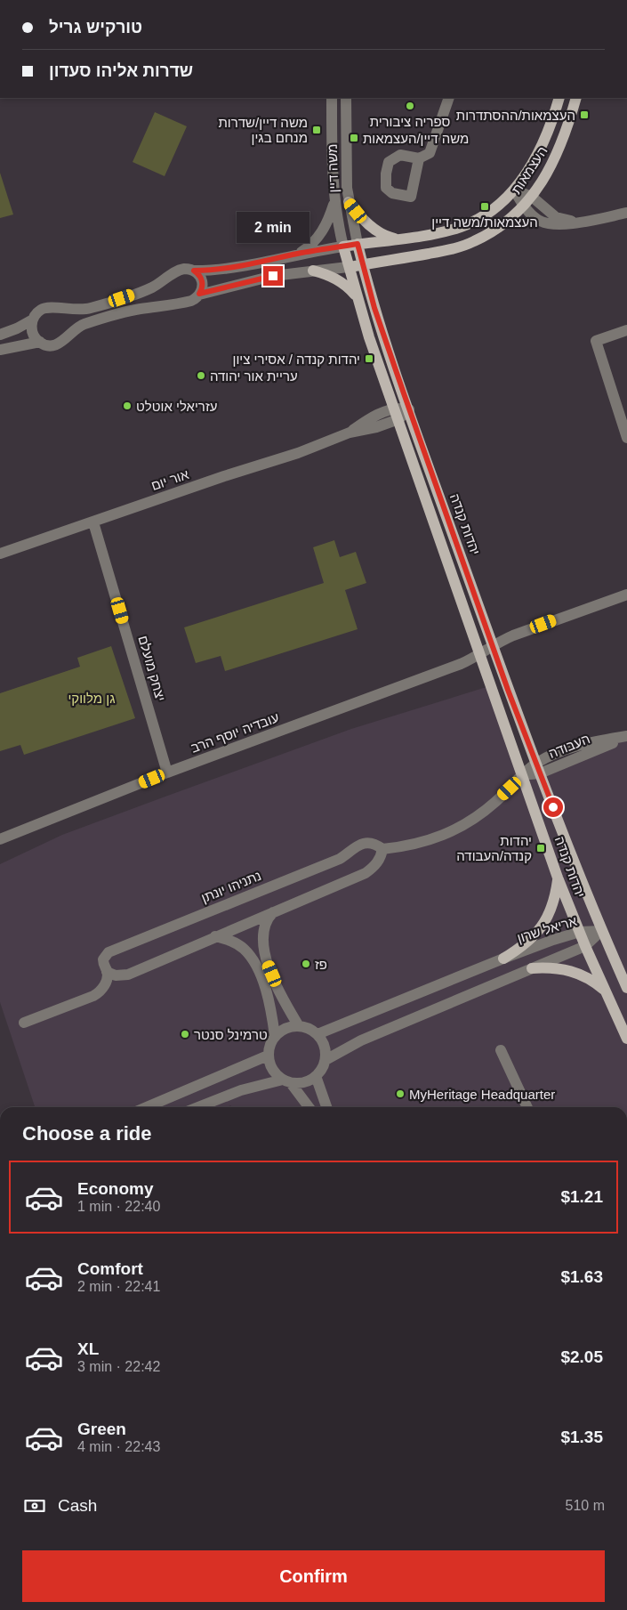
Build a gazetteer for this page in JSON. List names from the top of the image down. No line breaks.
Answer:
{"streets":{"main road":["משה דיין","העצמאות","יהדות קנדה"],"street":["אור יום","יצחק מועלם","עובדיה יוסף הרב","העבודה","נתניהו יונתן","אריאל שרון"]},"crossings":[["משה דיין","העצמאות"],["משה דיין","יהדות קנדה"],["העצמאות","יהדות קנדה"],["אור יום","יהדות קנדה"],["אור יום","יצחק מועלם"],["יהדות קנדה","עובדיה יוסף הרב"],["יהדות קנדה","העבודה"],["יהדות קנדה","נתניהו יונתן"],["יהדות קנדה","אריאל שרון"],["יצחק מועלם","עובדיה יוסף הרב"],["העבודה","נתניהו יונתן"]],"parks":["גן מלווקי"],"places":{"other":["ספריה ציבורית","עריית אור יהודה","עזריאלי אוטלט","פז","טרמינל סנטר","MyHeritage Headquarter"],"transit":["העצמאות/ההסתדרות","משה דיין/שדרות מנחם בגין","משה דיין/העצמאות","העצמאות/משה דיין","יהדות קנדה / אסירי ציון","יהדות קנדה/העבודה"]},"page":{"banner":["טורקיש גריל","שדרות אליהו סעדון"],"bubble":"2 min","heading":"Choose a ride","list":[{"name":"Economy","note":"1 min · 22:40","value":"$1.21"},{"name":"Comfort","note":"2 min · 22:41","value":"$1.63"},{"name":"XL","note":"3 min · 22:42","value":"$2.05"},{"name":"Green","note":"4 min · 22:43","value":"$1.35"}],"pay":["Cash","510 m"],"buttons":"Confirm"}}
